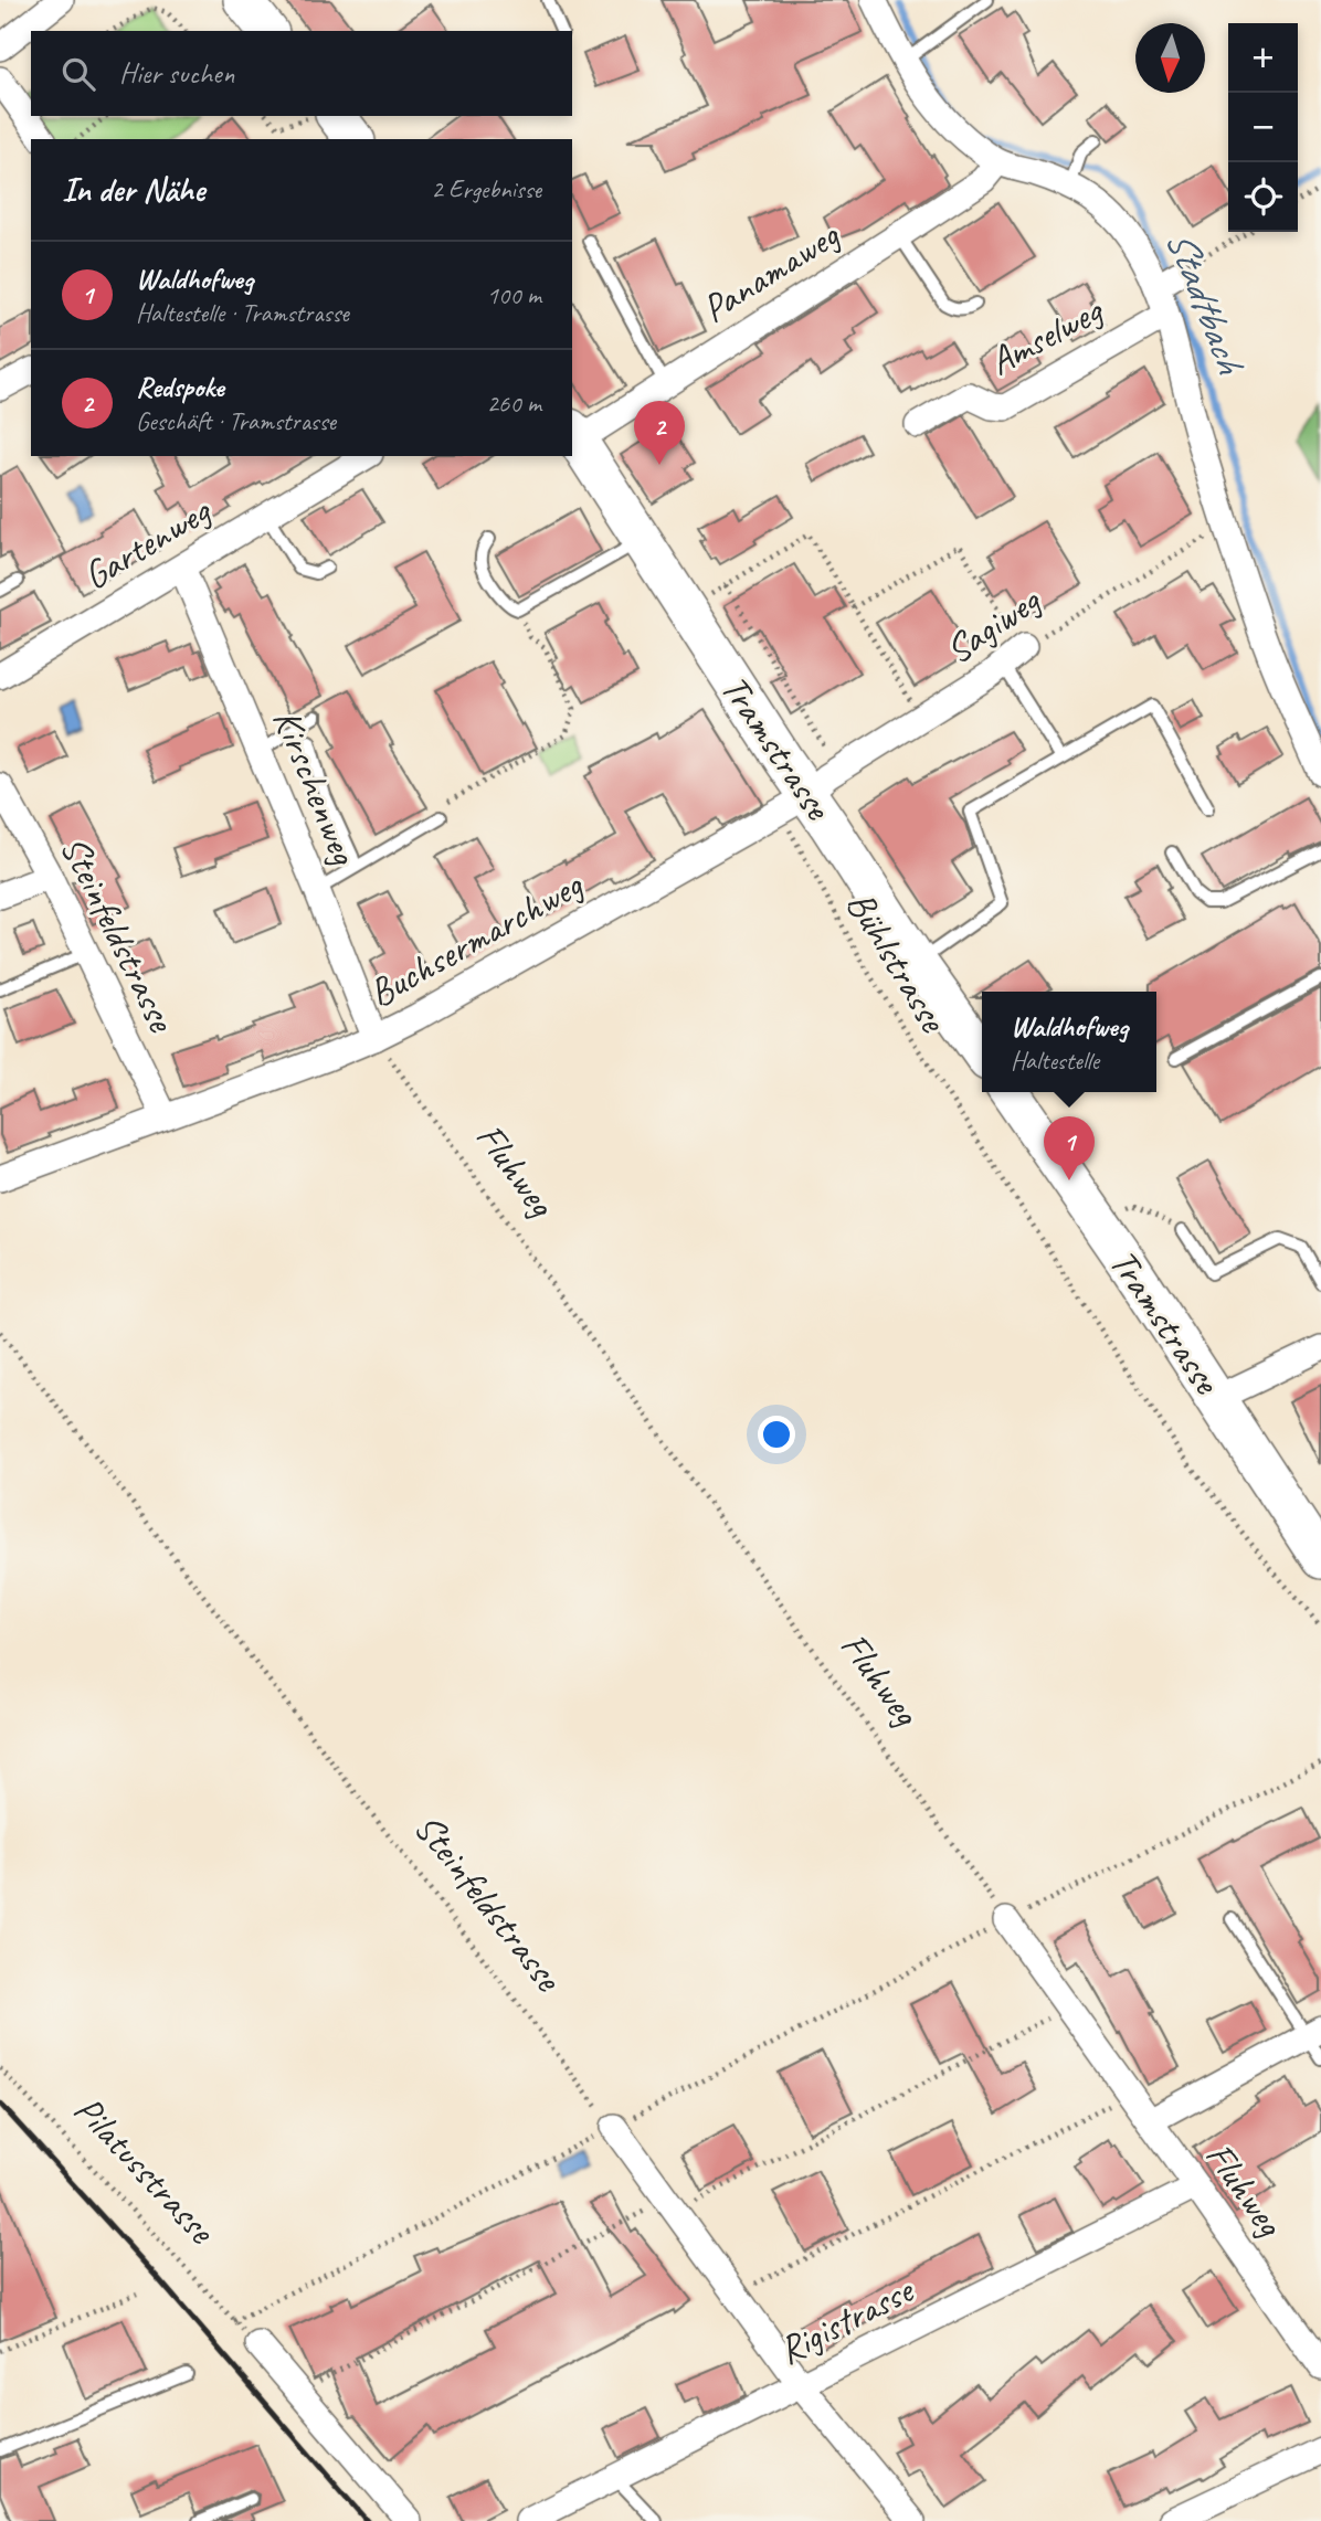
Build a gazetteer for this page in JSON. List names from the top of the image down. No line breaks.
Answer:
{"streets":{"main road":["Tramstrasse"],"street":["Panamaweg","Amselweg","Gartenweg","Sagiweg","Kirschenweg","Steinfeldstrasse","Buchsermarchweg","Fluhweg","Rigistrasse"],"path":["Bühlstrasse","Pilatusstrasse"]},"crossings":[["Panamaweg","Tramstrasse"],["Gartenweg","Kirschenweg"],["Sagiweg","Tramstrasse"],["Sagiweg","Buchsermarchweg"],["Sagiweg","Bühlstrasse"],["Tramstrasse","Buchsermarchweg"],["Tramstrasse","Bühlstrasse"],["Kirschenweg","Buchsermarchweg"],["Kirschenweg","Fluhweg"],["Steinfeldstrasse","Buchsermarchweg"],["Steinfeldstrasse","Pilatusstrasse"],["Buchsermarchweg","Bühlstrasse"],["Buchsermarchweg","Fluhweg"],["Fluhweg","Rigistrasse"]],"water":["Stadtbach"],"north":"bottom","page":{"map_buttons":["+","−"],"search":"Hier suchen","heading":["In der Nähe","2 Ergebnisse"],"list":[{"mark":"1","name":"Waldhofweg","note":"Haltestelle · Tramstrasse","value":"100 m"},{"mark":"2","name":"Redspoke","note":"Geschäft · Tramstrasse","value":"260 m"}],"pins":["2","1"],"popup":["Waldhofweg","Haltestelle"]}}
